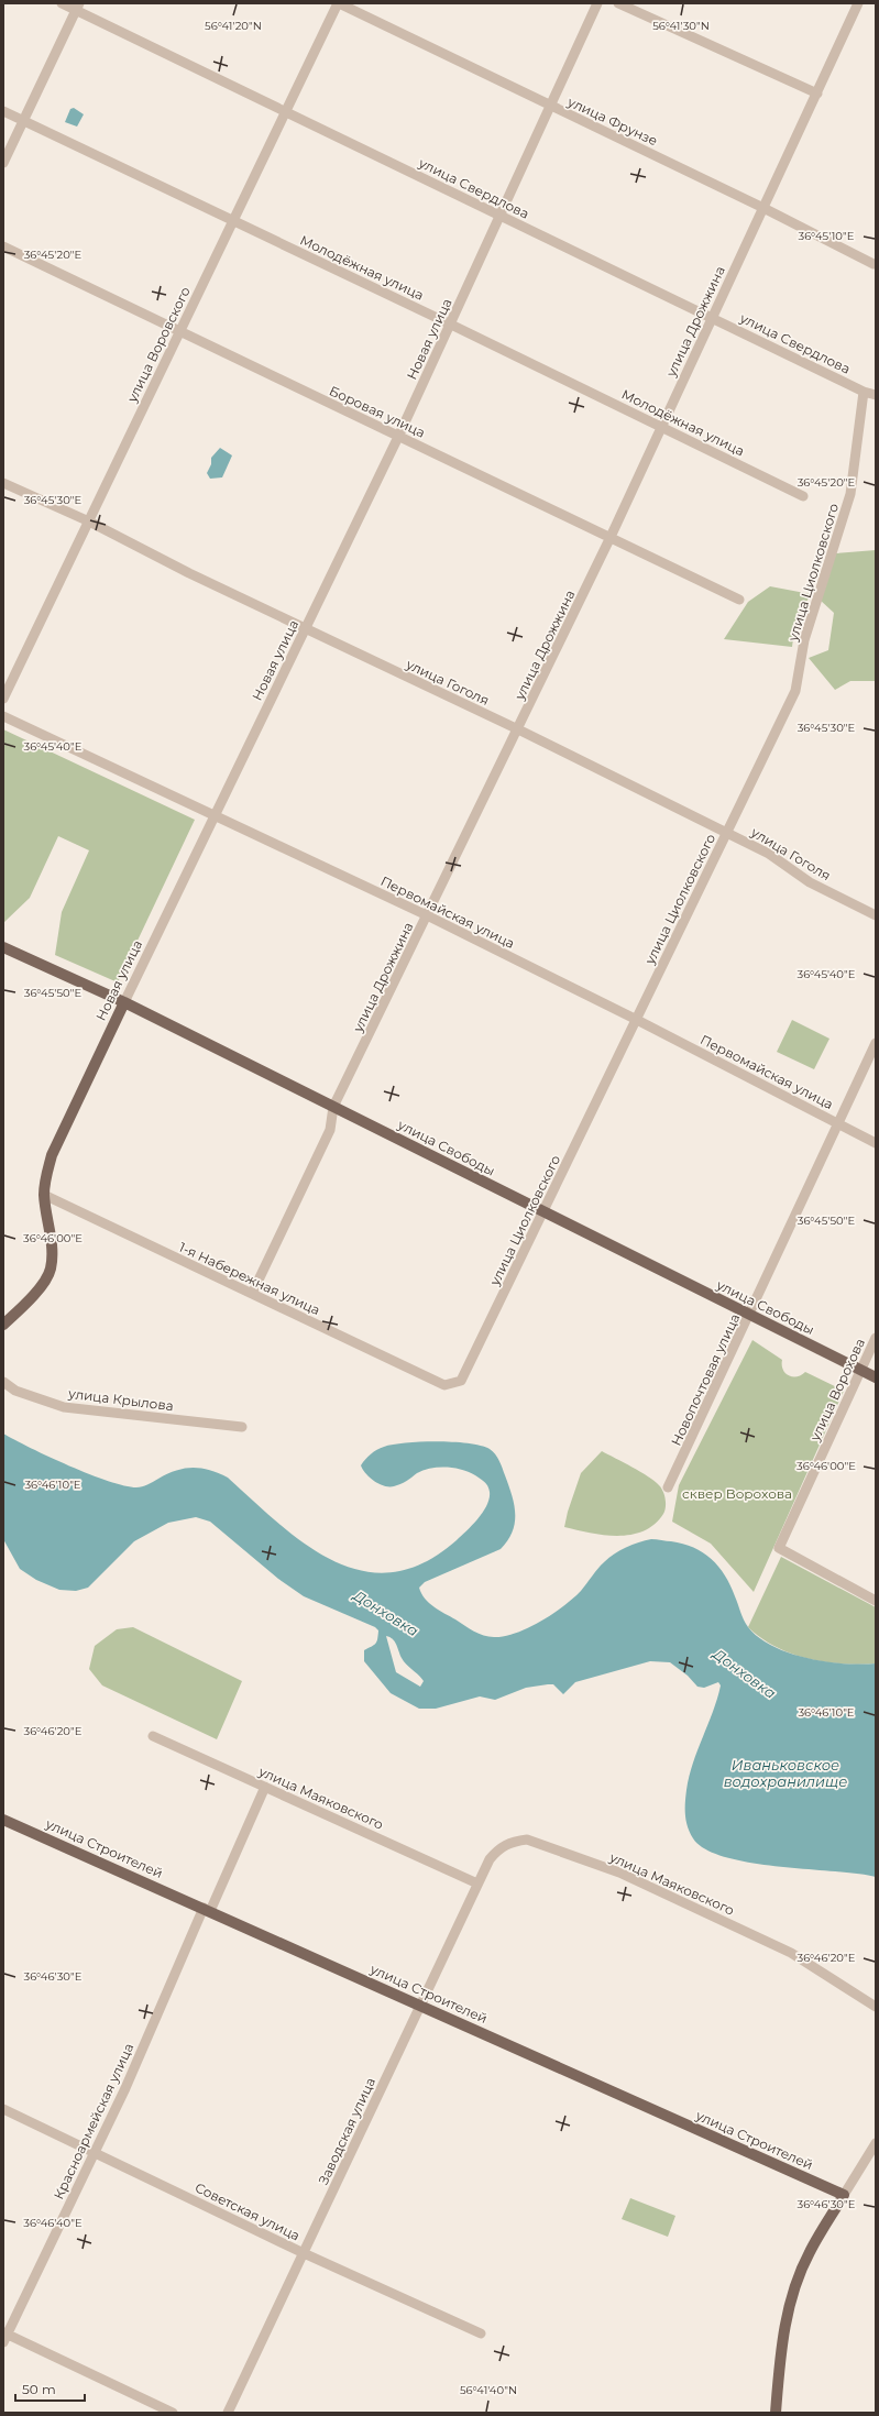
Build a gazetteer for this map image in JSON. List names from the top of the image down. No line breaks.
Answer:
{"streets":{"main road":["Новая улица","улица Свободы","улица Строителей"],"street":["улица Фрунзе","улица Свердлова","Молодёжная улица","улица Дрожжина","улица Воровского","Боровая улица","улица Циолковского","улица Гоголя","Первомайская улица","1-я Набережная улица","Новопочтовая улица","улица Ворохова","улица Крылова","улица Маяковского","Красноармейская улица","Заводская улица","Советская улица"]},"crossings":[["улица Фрунзе","улица Дрожжина"],["улица Фрунзе","Новая улица"],["улица Фрунзе","улица Воровского"],["улица Свердлова","улица Дрожжина"],["улица Свердлова","Новая улица"],["улица Свердлова","улица Воровского"],["улица Свердлова","улица Циолковского"],["Молодёжная улица","улица Дрожжина"],["Молодёжная улица","Новая улица"],["Молодёжная улица","улица Воровского"],["улица Дрожжина","Боровая улица"],["улица Дрожжина","улица Гоголя"],["улица Дрожжина","Первомайская улица"],["улица Дрожжина","улица Свободы"],["улица Дрожжина","1-я Набережная улица"],["Новая улица","Боровая улица"],["Новая улица","улица Гоголя"],["Новая улица","Первомайская улица"],["Новая улица","улица Свободы"],["Новая улица","1-я Набережная улица"],["улица Воровского","Боровая улица"],["улица Воровского","улица Гоголя"],["улица Циолковского","улица Гоголя"],["улица Циолковского","Первомайская улица"],["улица Циолковского","улица Свободы"],["улица Циолковского","1-я Набережная улица"],["Первомайская улица","Новопочтовая улица"],["улица Свободы","Новопочтовая улица"],["улица Свободы","улица Ворохова"],["улица Маяковского","Красноармейская улица"],["улица Маяковского","Заводская улица"],["улица Строителей","Красноармейская улица"],["улица Строителей","Заводская улица"],["Красноармейская улица","Советская улица"],["Заводская улица","Советская улица"]],"water":["Донховка","Иваньковское водохранилище"],"parks":["сквер Ворохова"],"scale_bar":"50 m","coordinates":["56°41'20\"N","56°41'30\"N","36°45'10\"E","36°45'20\"E","36°45'30\"E","36°45'40\"E","36°45'50\"E","36°46'00\"E","36°46'10\"E","36°46'20\"E","36°46'30\"E","36°46'40\"E","56°41'40\"N"]}
